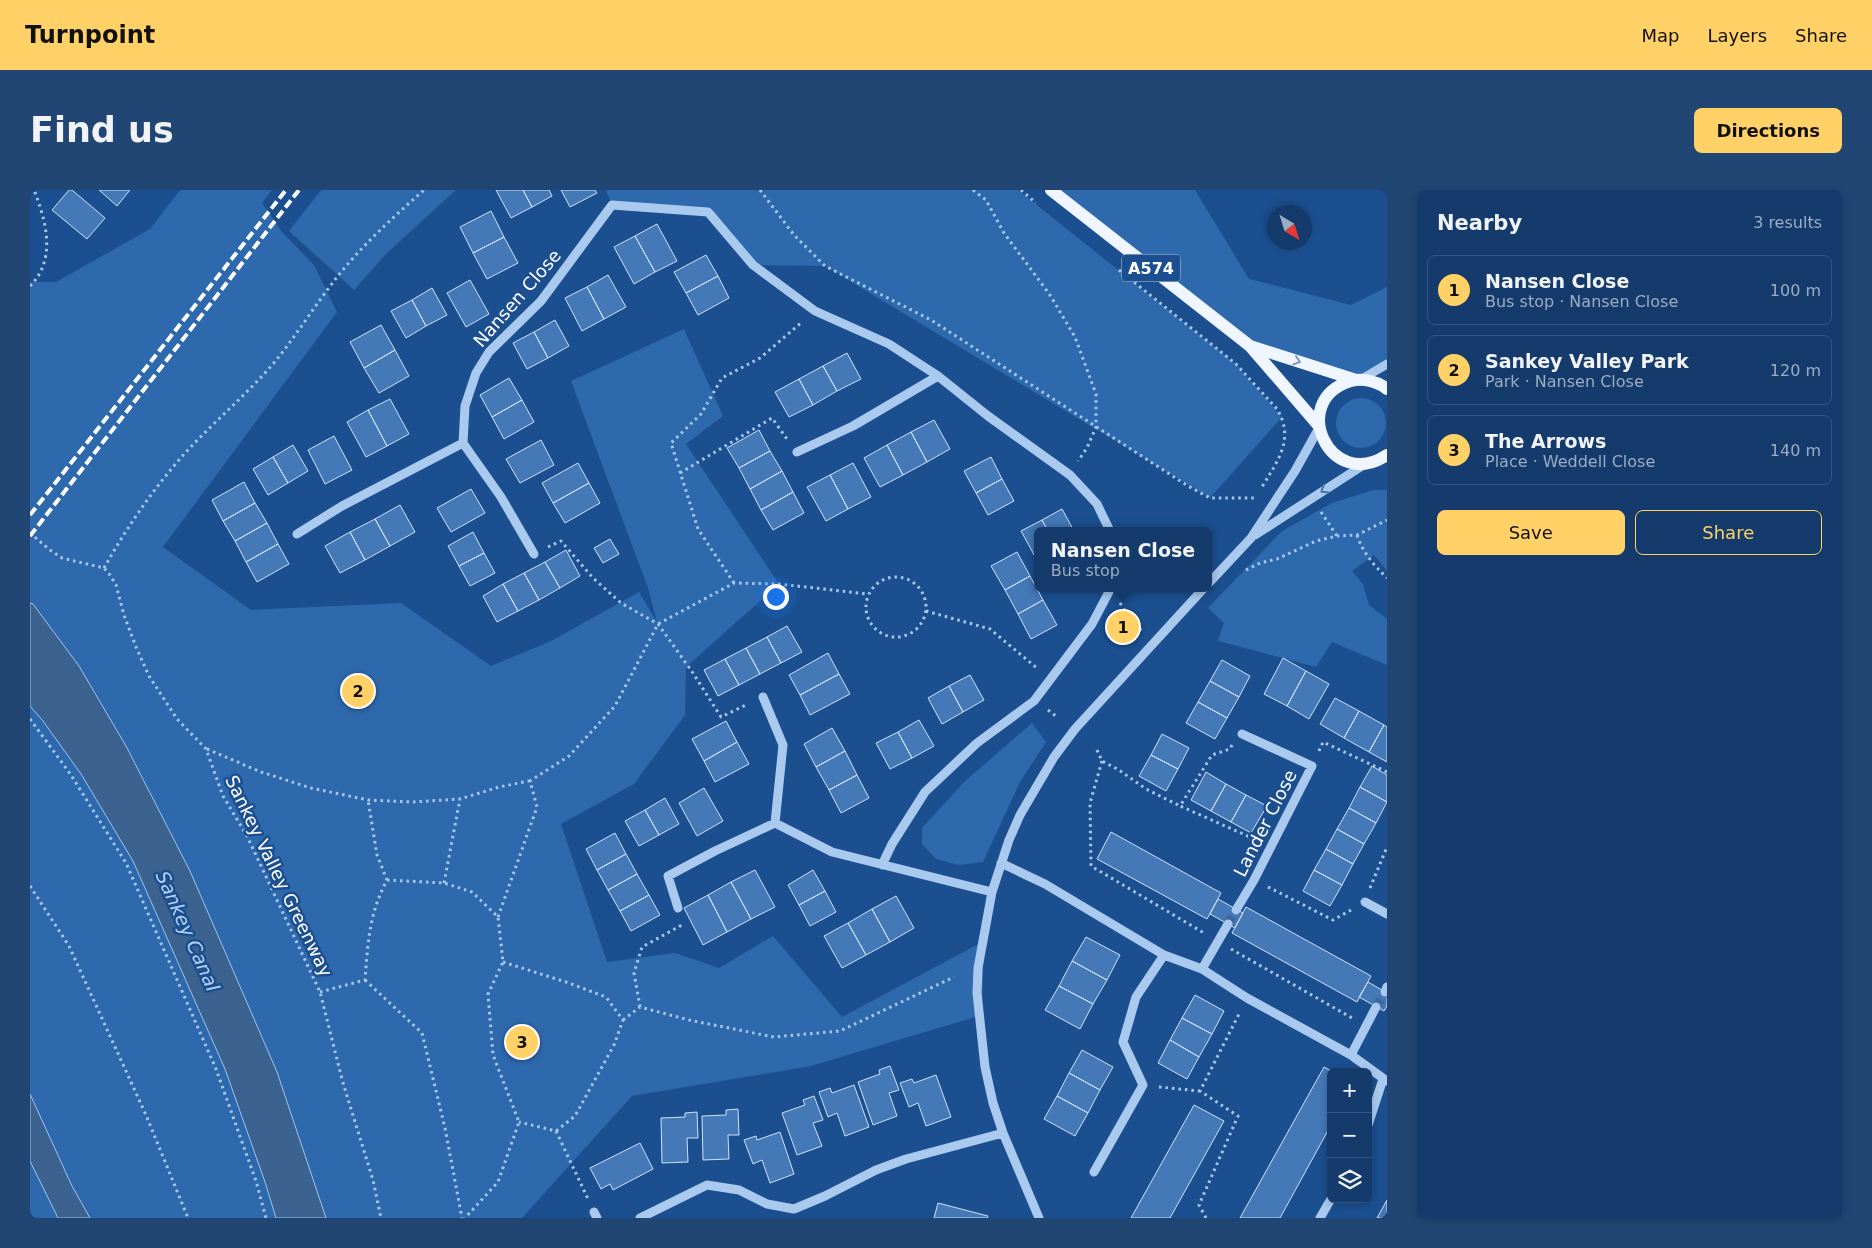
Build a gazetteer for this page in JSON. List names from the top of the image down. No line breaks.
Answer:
{"streets":{"main road":["A574"],"street":["Nansen Close","Lander Close"],"path":["Sankey Valley Greenway"]},"water":["Sankey Canal"],"north":"bottom right","page":{"header":"Turnpoint","nav":["Map","Layers","Share"],"buttons":["Directions",["Save","Share"]],"title":"Find us","heading":["Nearby","3 results"],"list":[{"mark":"1","name":"Nansen Close","note":"Bus stop · Nansen Close","value":"100 m"},{"mark":"2","name":"Sankey Valley Park","note":"Park · Nansen Close","value":"120 m"},{"mark":"3","name":"The Arrows","note":"Place · Weddell Close","value":"140 m"}],"popup":["Nansen Close","Bus stop"],"pins":["1","2","3"],"map_buttons":["+","−"]}}
